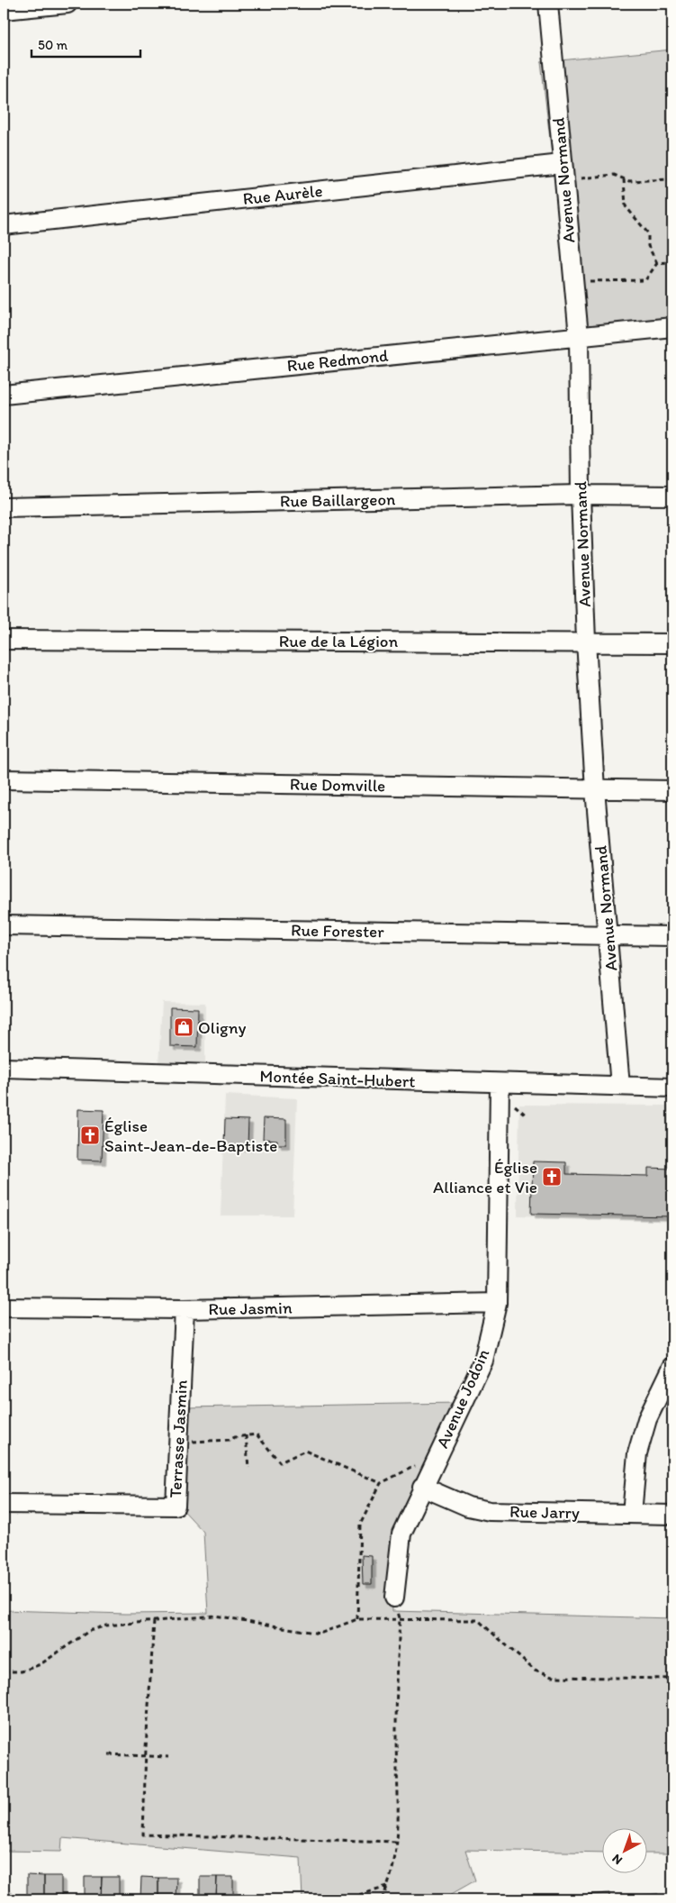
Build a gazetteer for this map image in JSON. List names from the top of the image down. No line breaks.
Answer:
{"streets":{"street":["Avenue Normand","Rue Aurèle","Rue Redmond","Rue Baillargeon","Rue de la Légion","Rue Domville","Rue Forester","Montée Saint-Hubert","Rue Jasmin","Avenue Jodoin","Terrasse Jasmin","Rue Jarry"]},"crossings":[["Avenue Normand","Rue Aurèle"],["Avenue Normand","Rue Redmond"],["Avenue Normand","Rue Baillargeon"],["Avenue Normand","Rue de la Légion"],["Avenue Normand","Rue Domville"],["Avenue Normand","Rue Forester"],["Avenue Normand","Montée Saint-Hubert"],["Montée Saint-Hubert","Avenue Jodoin"],["Rue Jasmin","Avenue Jodoin"],["Rue Jasmin","Terrasse Jasmin"],["Avenue Jodoin","Rue Jarry"]],"places":{"shop":["Oligny"],"church":["Église Saint-Jean-de-Baptiste","Église Alliance et Vie"]},"scale_bar":"50 m","north":"bottom left"}
